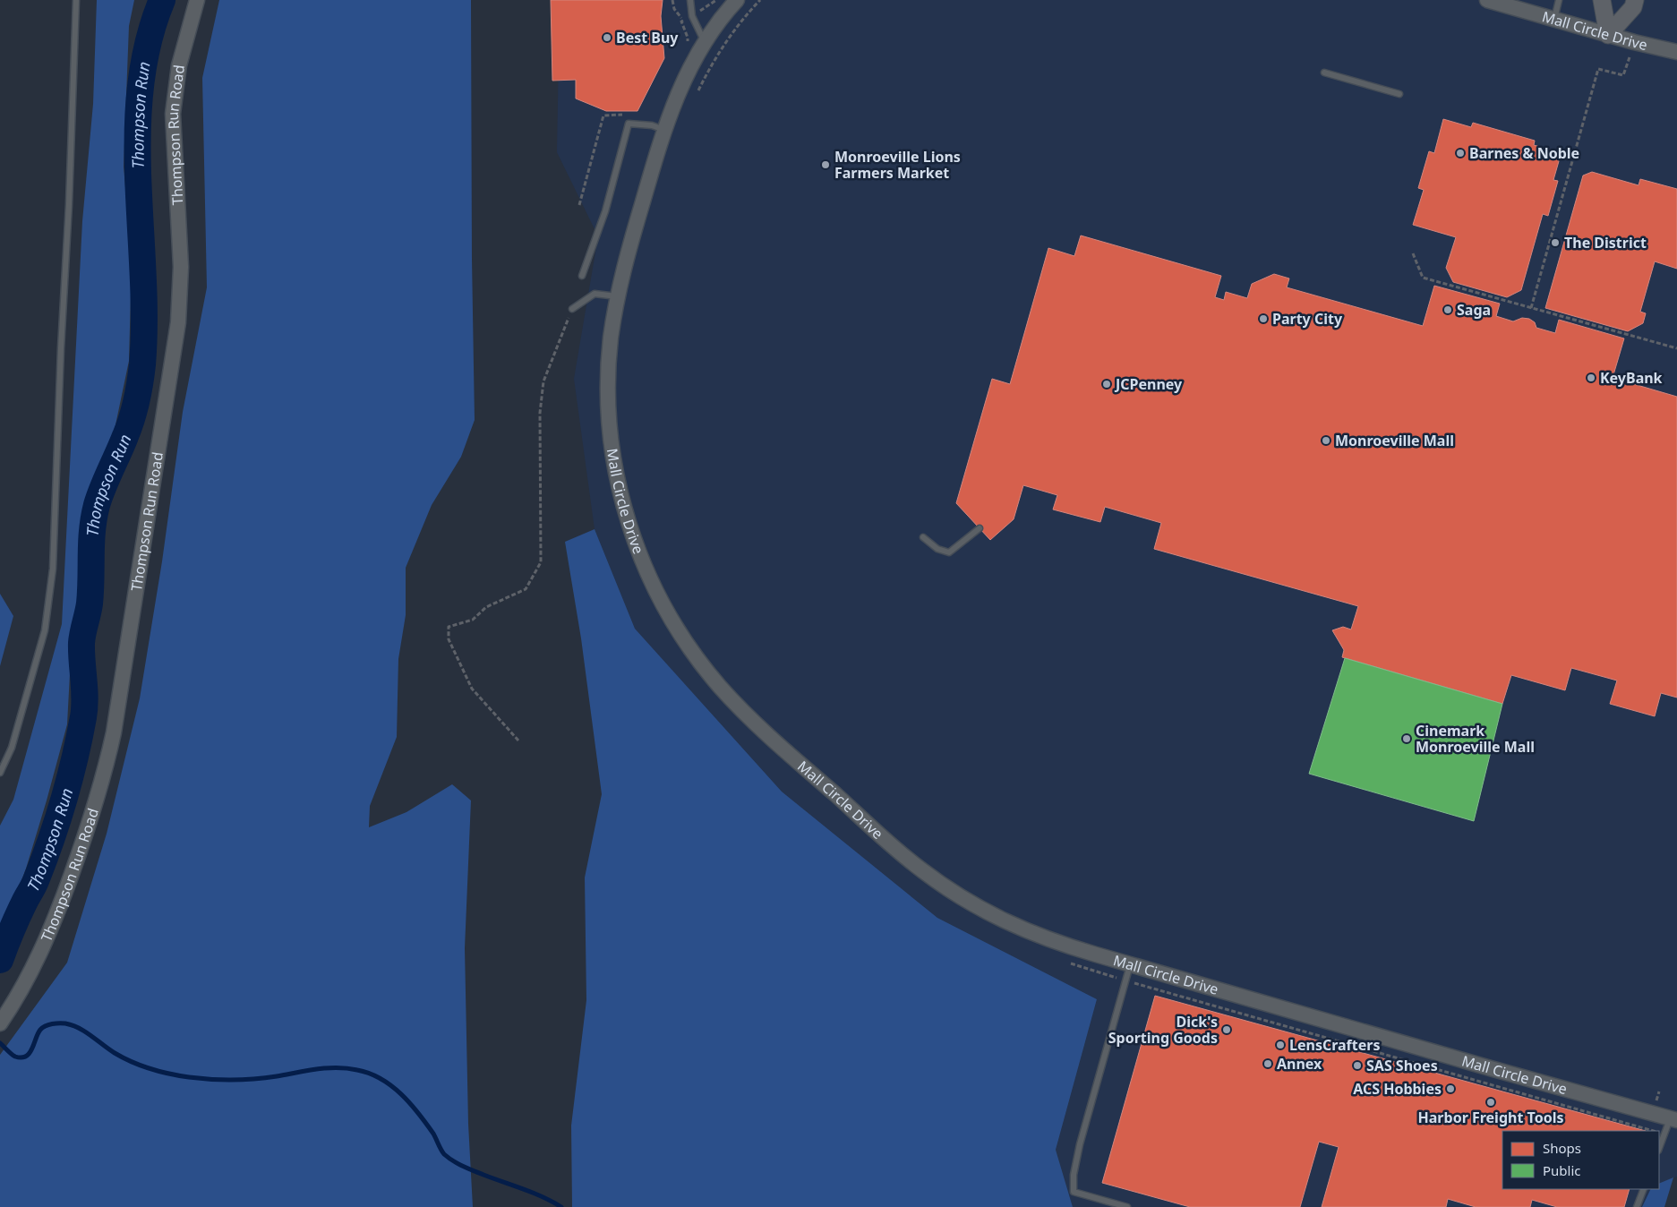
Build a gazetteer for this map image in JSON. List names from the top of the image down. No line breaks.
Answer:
{"streets":{"street":["Mall Circle Drive","Thompson Run Road"]},"water":["Thompson Run"],"places":["Best Buy","Barnes & Noble","Monroeville Lions Farmers Market","The District","Saga","Party City","KeyBank","JCPenney","Monroeville Mall","Cinemark Monroeville Mall","Dick's Sporting Goods","LensCrafters","Annex","SAS Shoes","ACS Hobbies","Harbor Freight Tools"],"legend":["Shops","Public"]}
